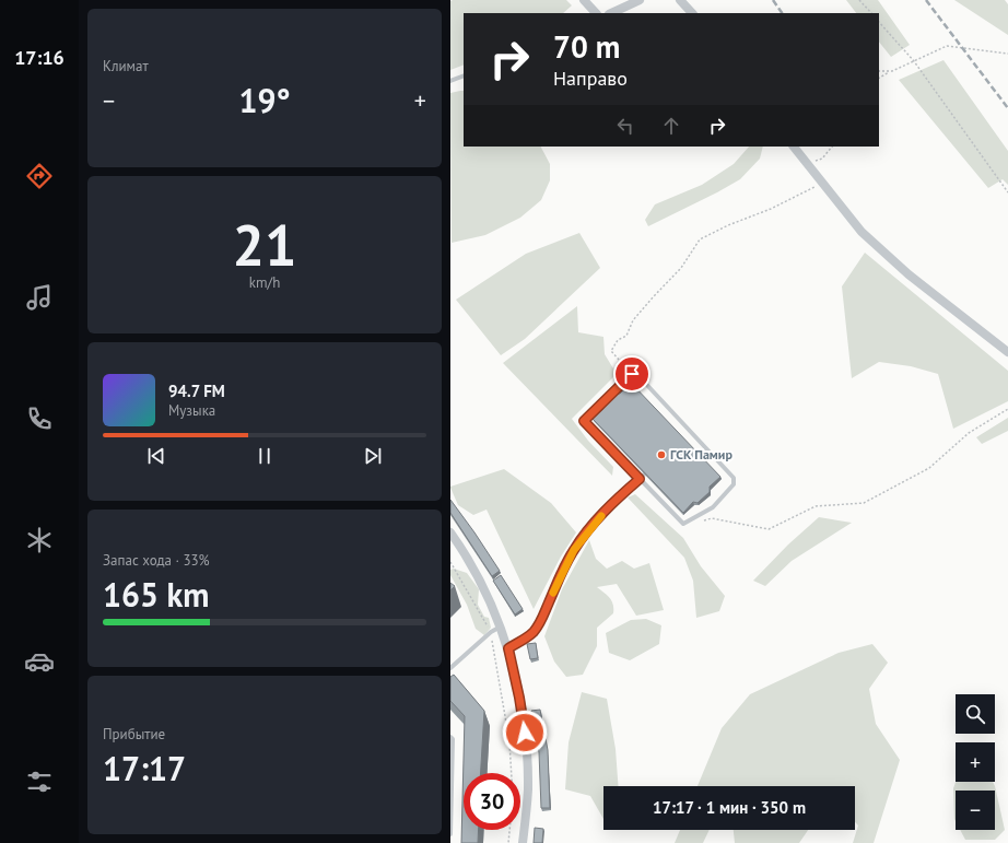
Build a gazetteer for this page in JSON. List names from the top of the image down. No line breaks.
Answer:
{"places":["ГСК Памир"],"page":{"tabs":"17:16","tile":["Климат",["21","km/h"],["Запас хода · 33%","165 km"],["Прибытие","17:17"]],"turn":["70 m","Направо"],"heat":["−","19°","+"],"song":["94.7 FM","Музыка"],"map_buttons":["+","−"],"limit":"30","trip":"17:17 · 1 мин · 350 m"}}
